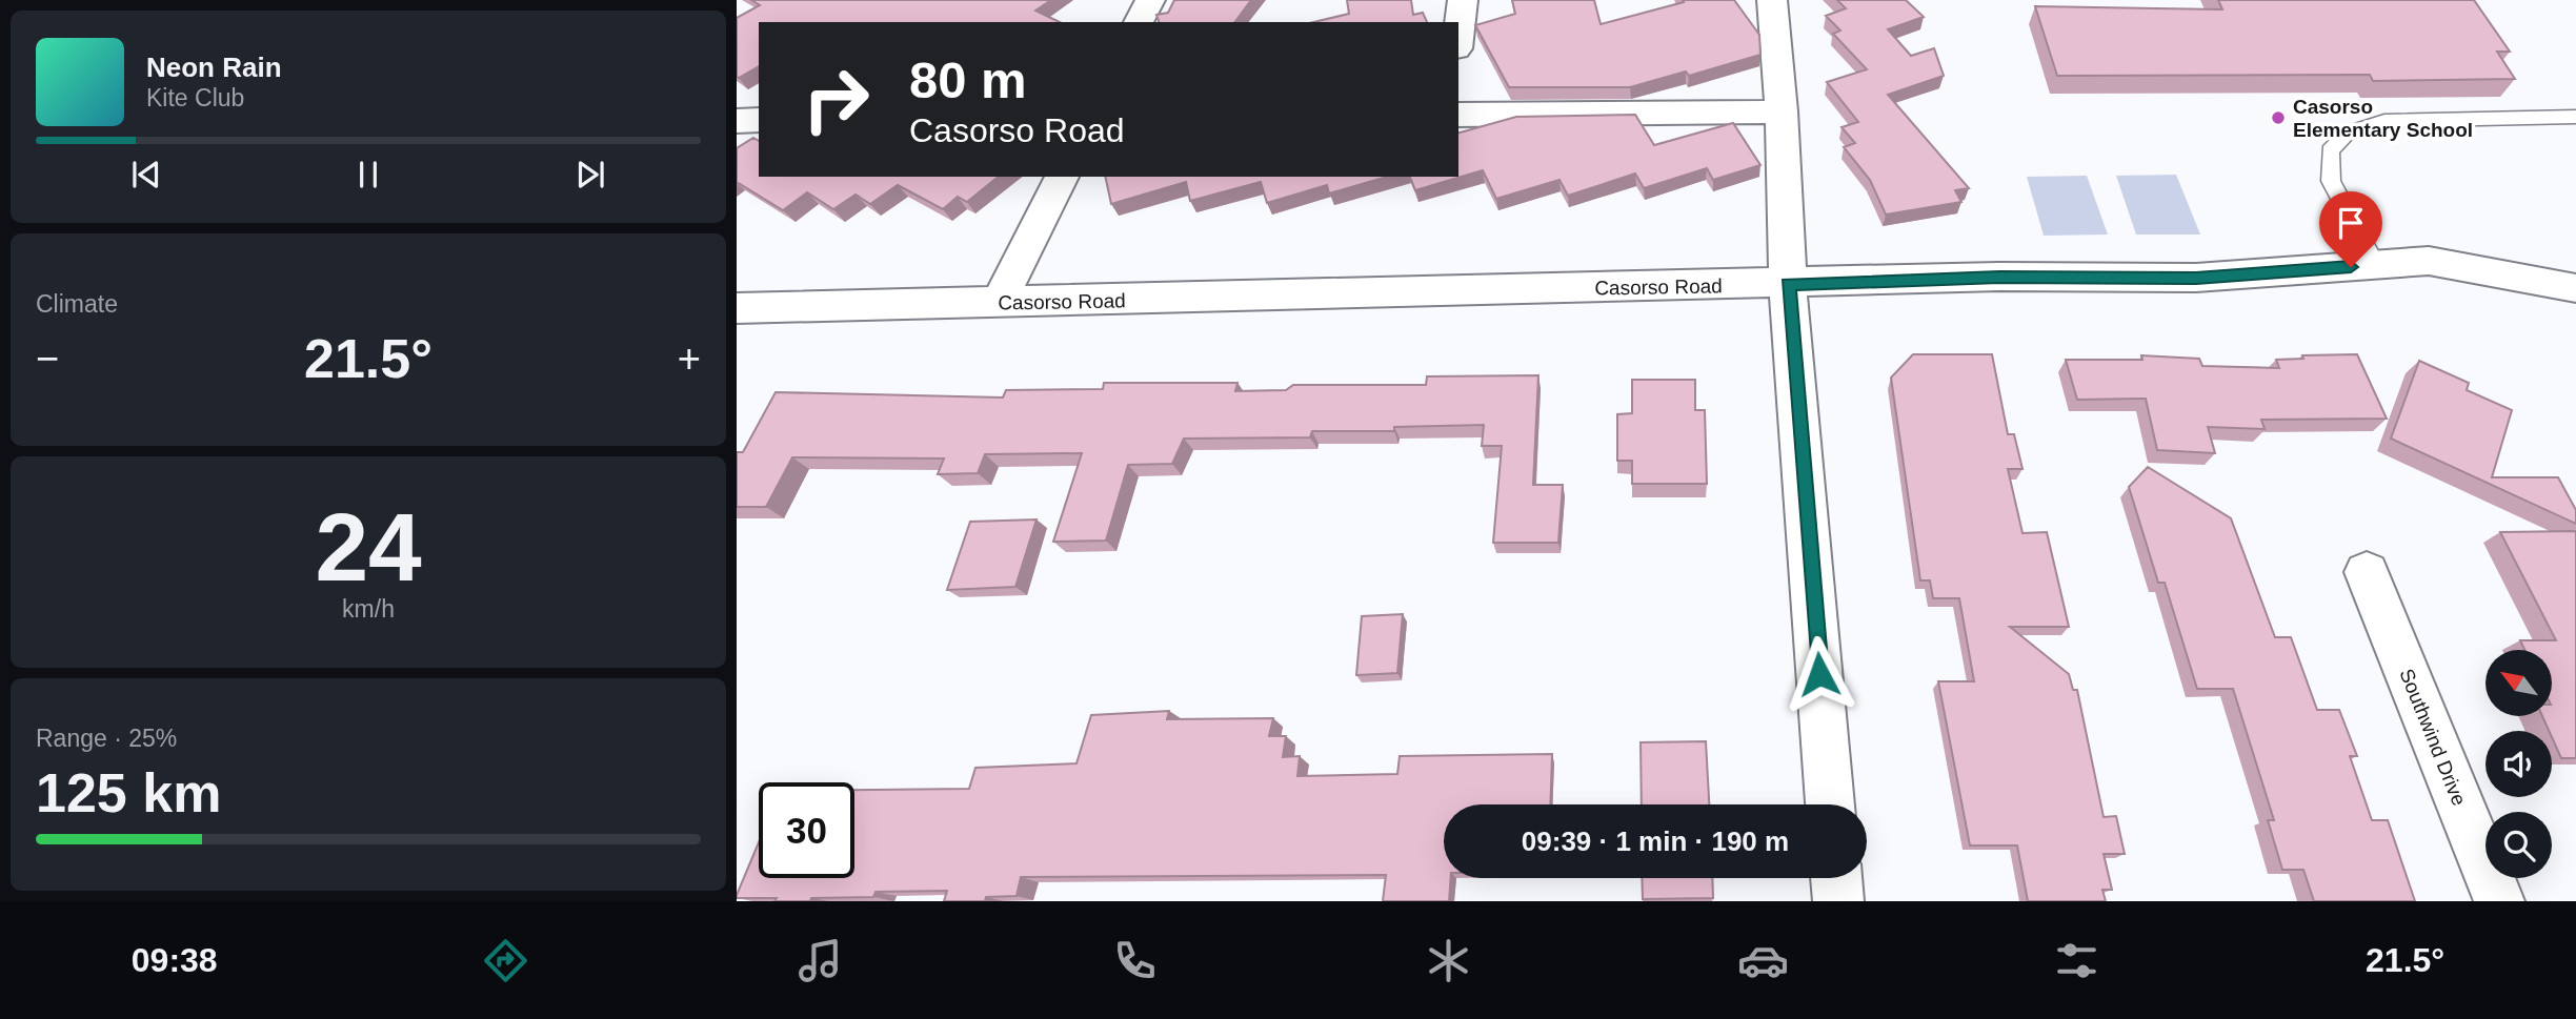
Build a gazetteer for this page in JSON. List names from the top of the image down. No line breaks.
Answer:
{"streets":{"street":["Casorso Road","Southwind Drive"]},"places":["Casorso Elementary School"],"north":"top left","page":{"turn":["80 m","Casorso Road"],"song":["Neon Rain","Kite Club"],"tile":["Climate",["24","km/h"],["Range · 25%","125 km"]],"heat":["−","21.5°","+"],"limit":"30","trip":"09:39 · 1 min · 190 m","tabs":["09:38","21.5°"]}}
